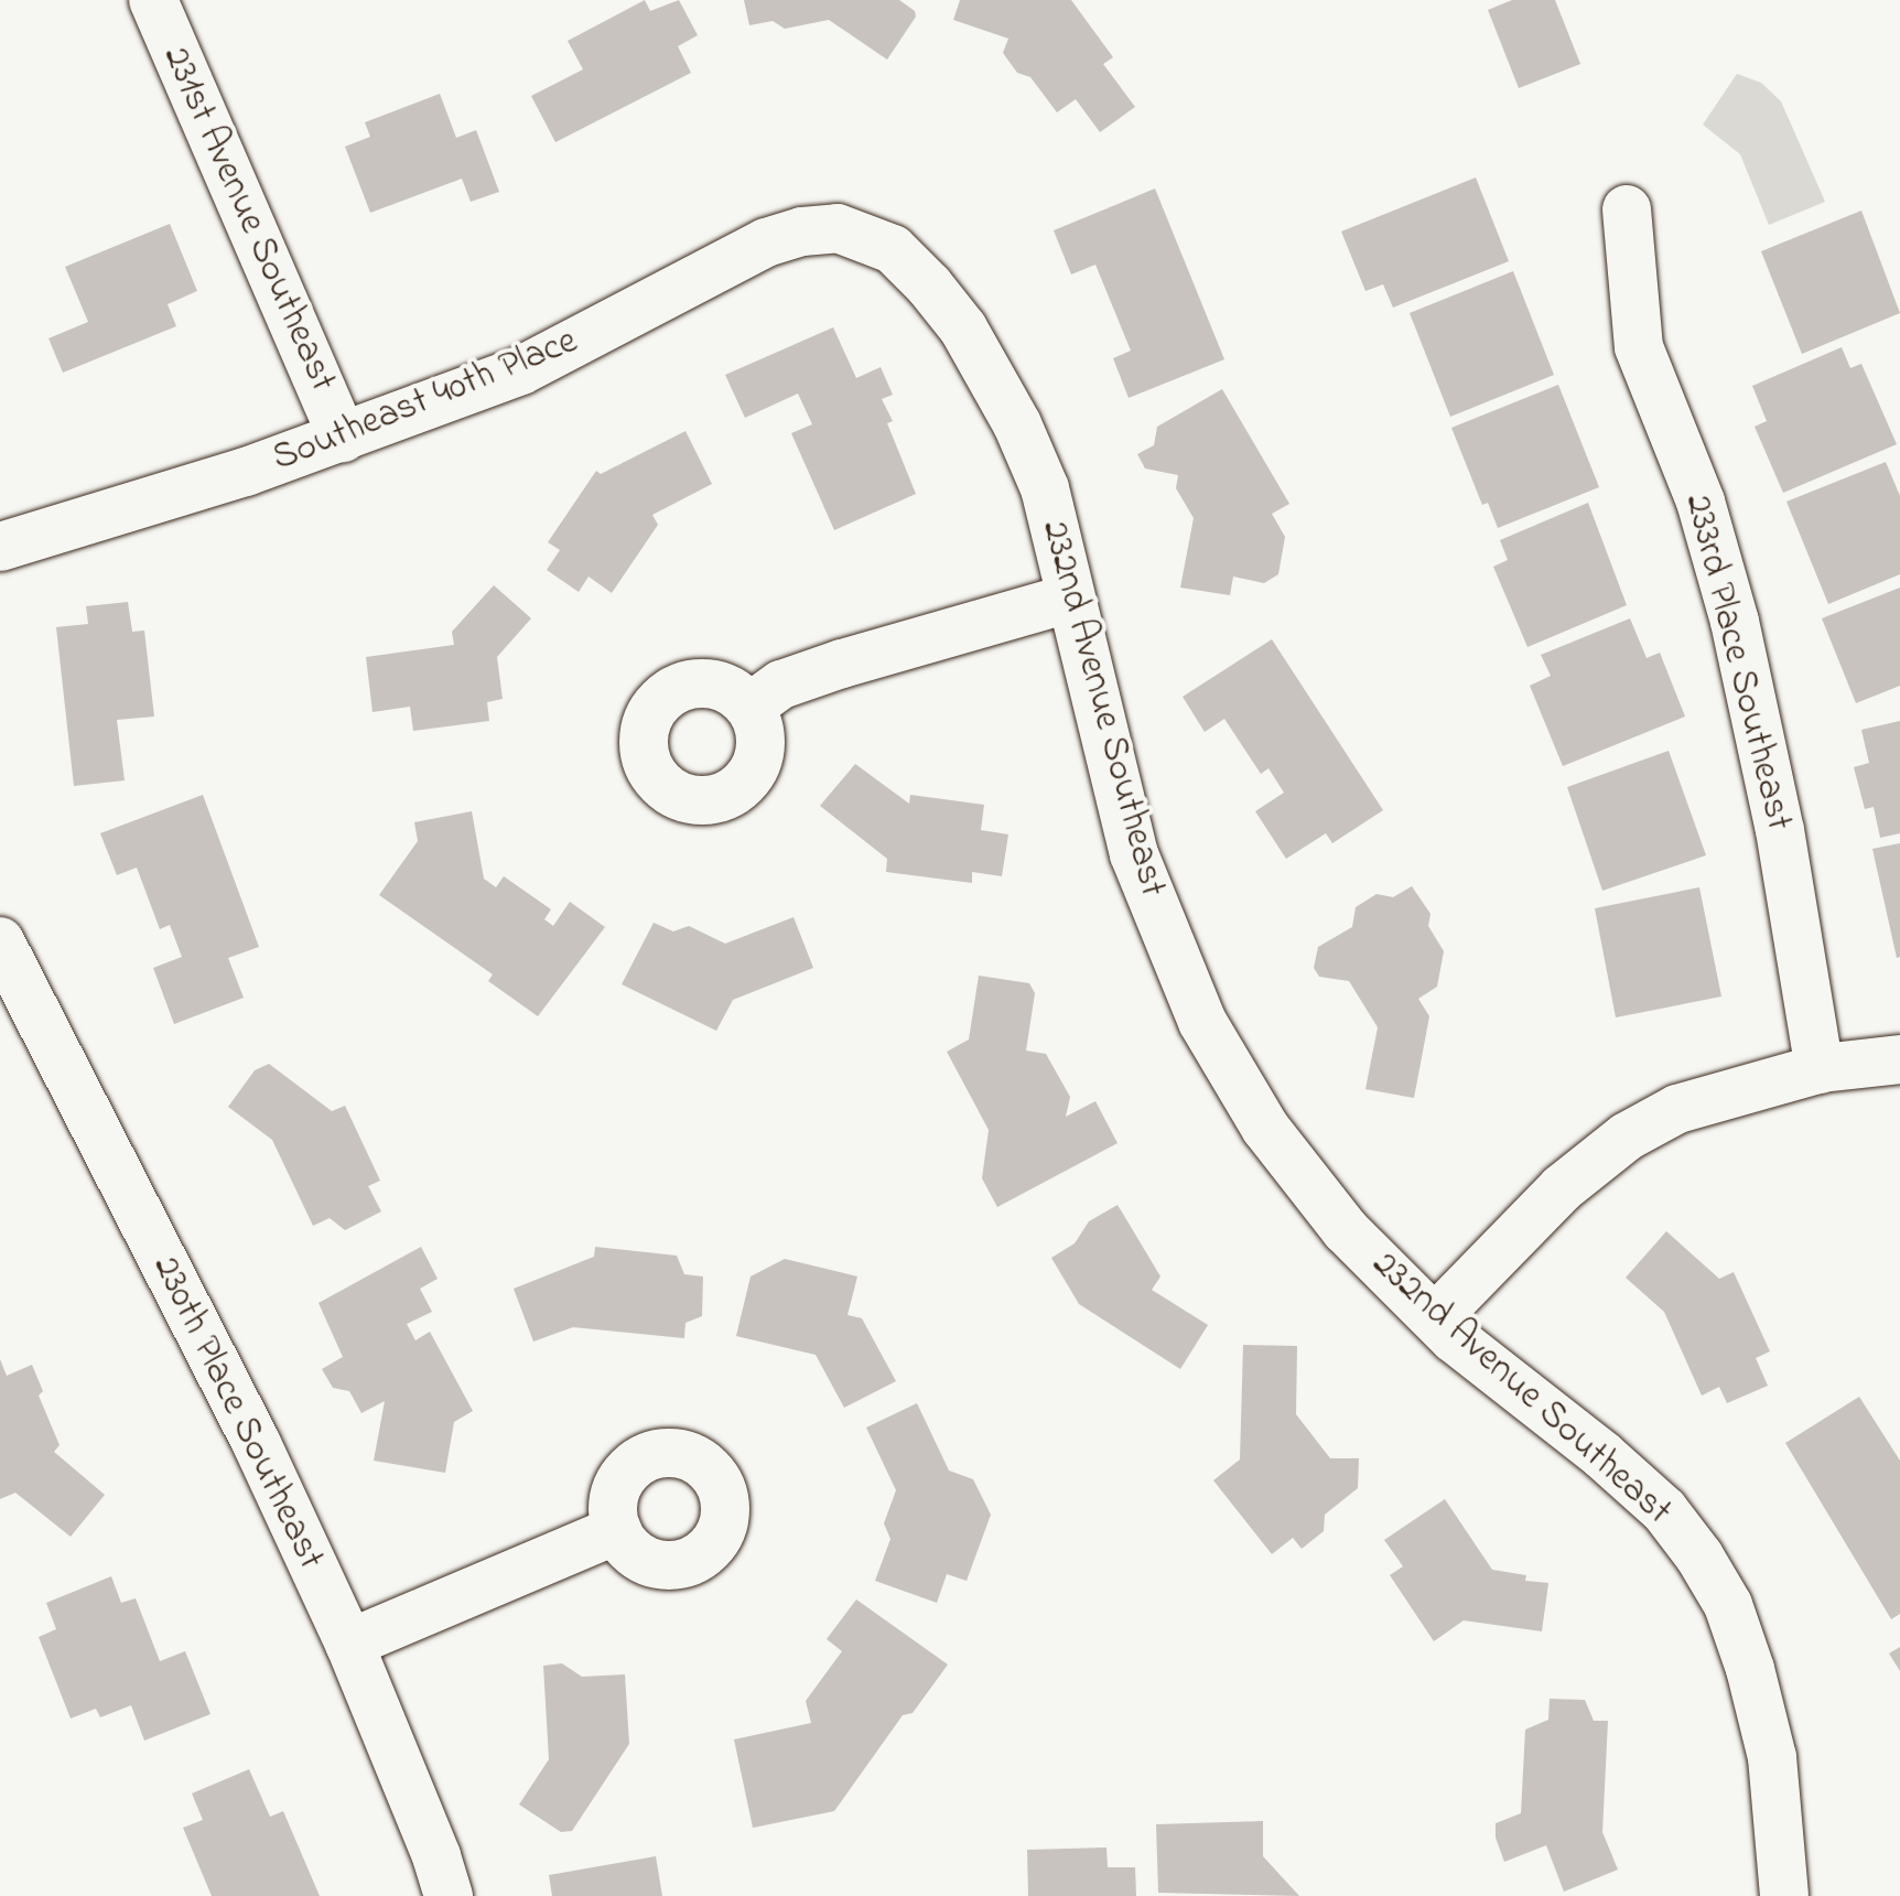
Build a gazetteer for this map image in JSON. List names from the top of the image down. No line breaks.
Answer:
{"streets":{"street":["231st Avenue Southeast","Southeast 40th Place","233rd Place Southeast","232nd Avenue Southeast","230th Place Southeast"]},"crossings":[["231st Avenue Southeast","Southeast 40th Place"],["Southeast 40th Place","232nd Avenue Southeast"]]}
